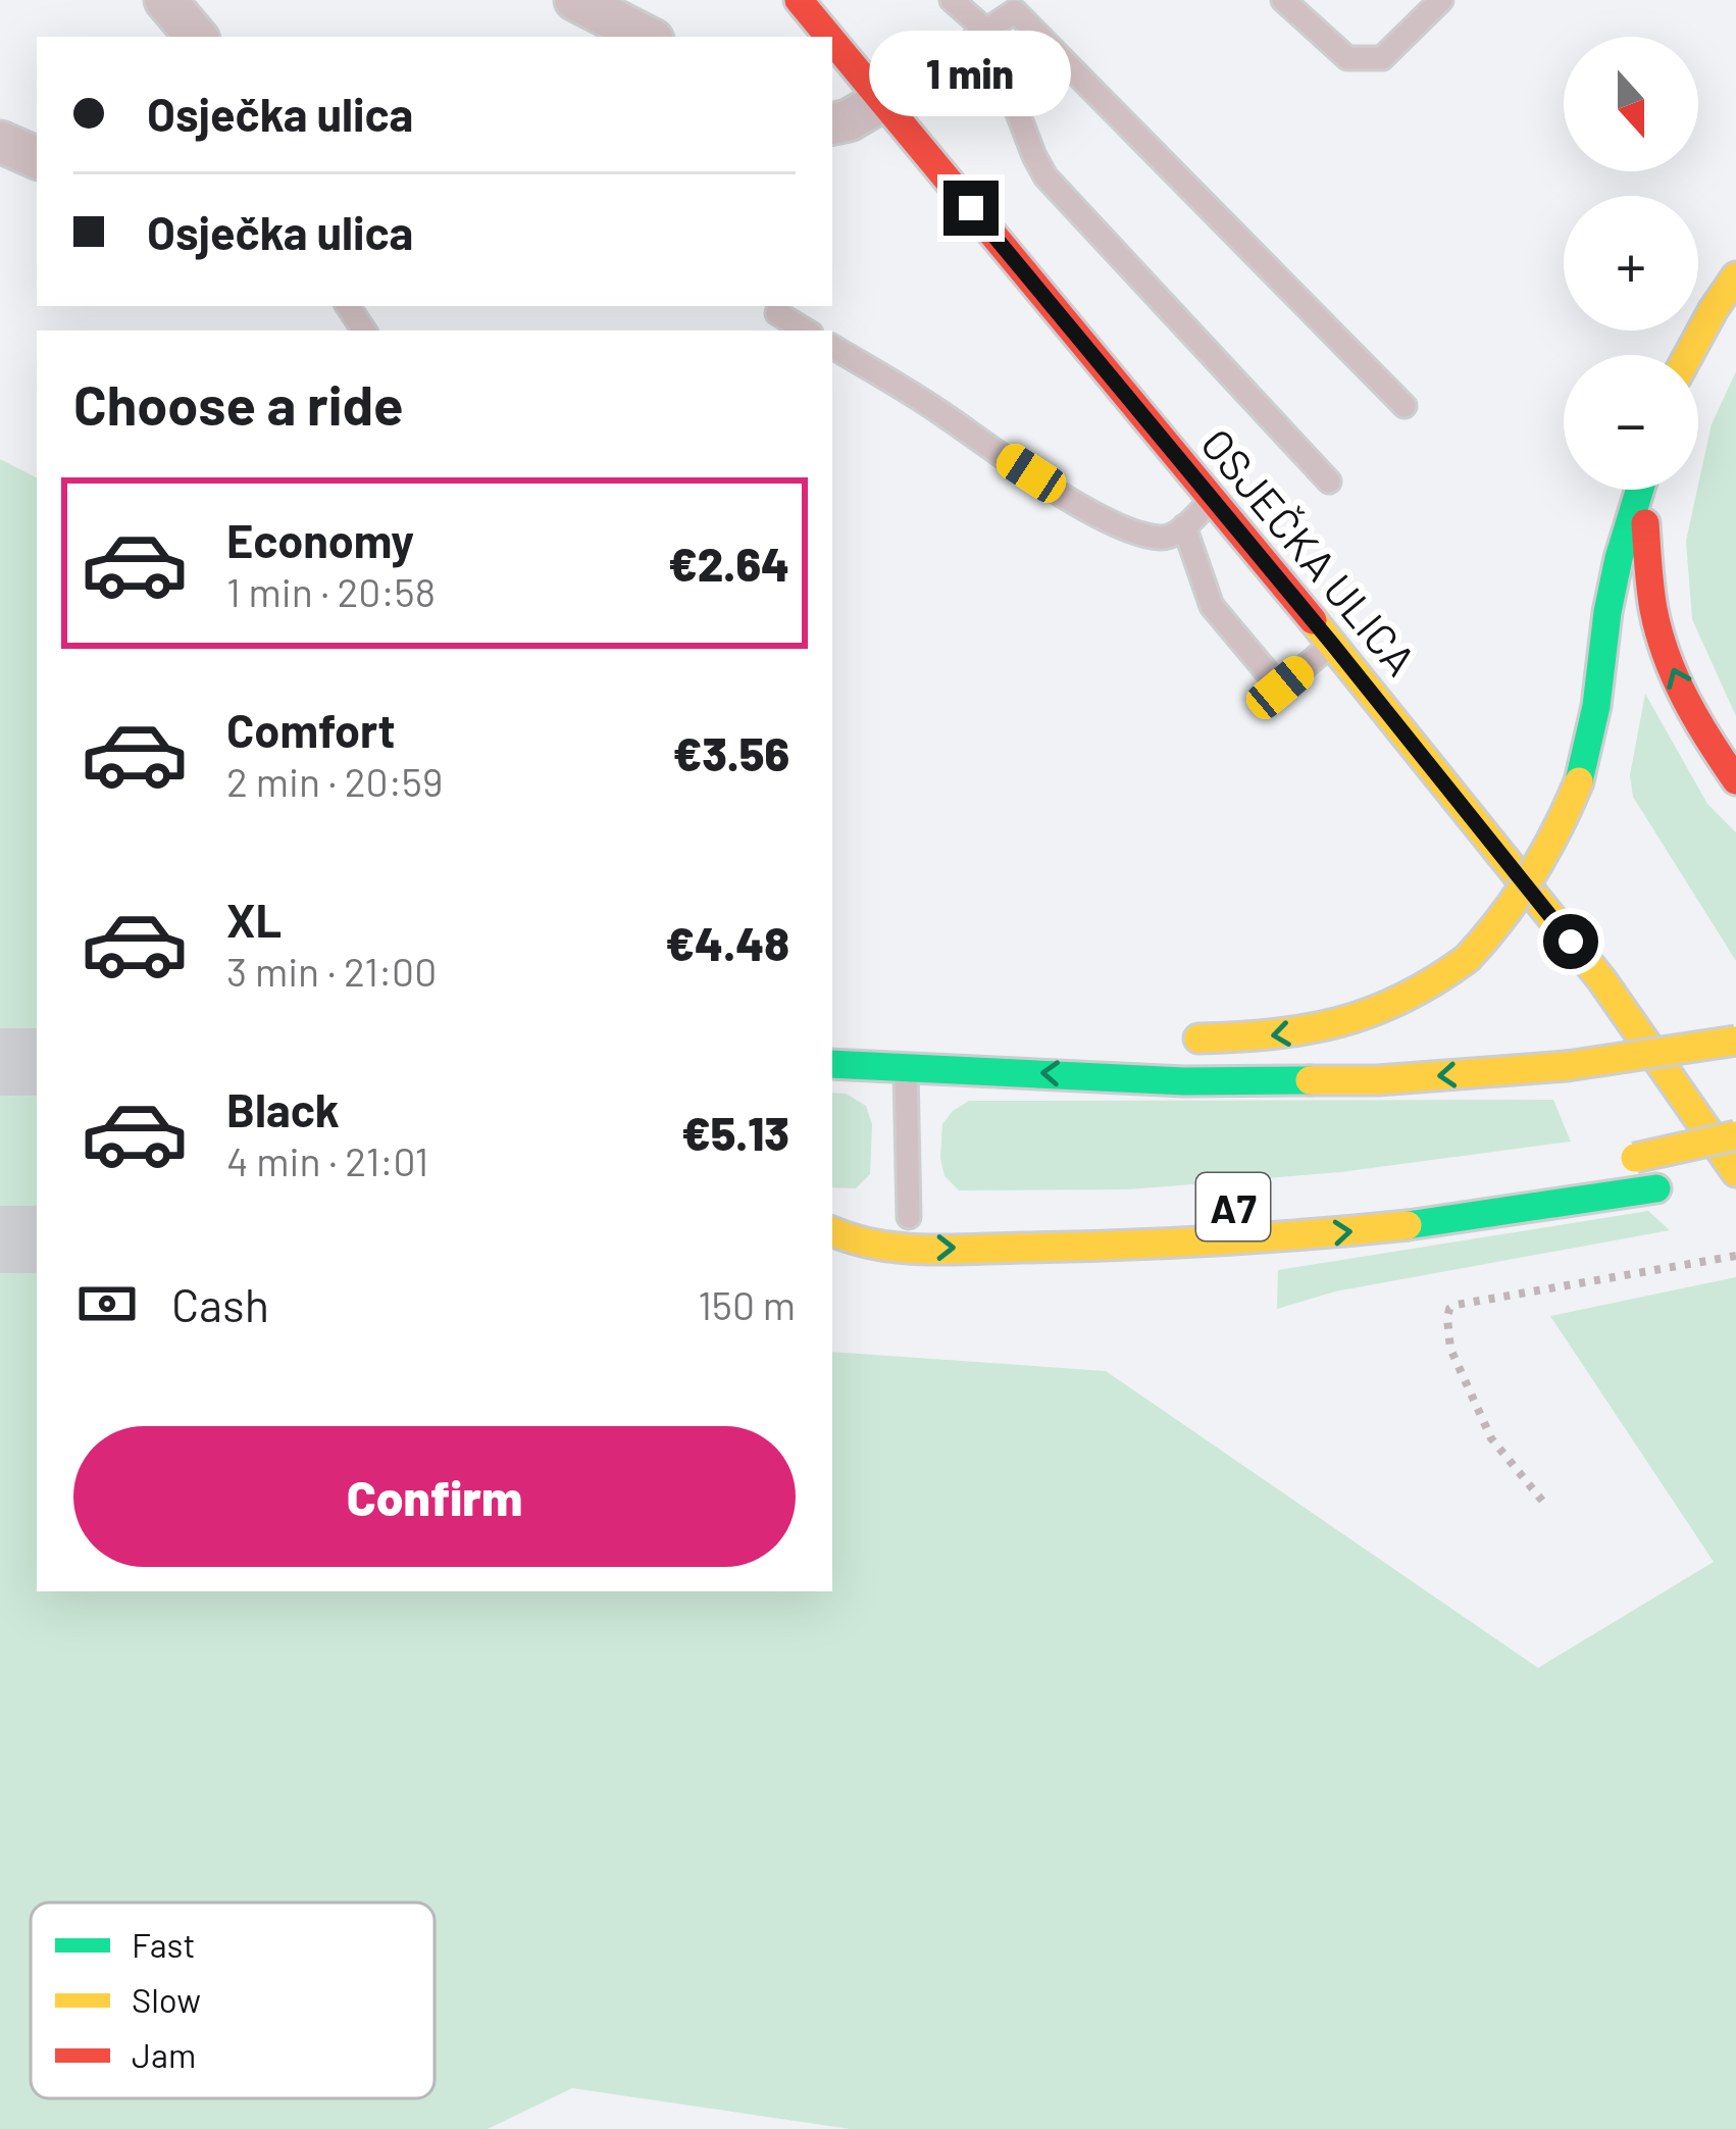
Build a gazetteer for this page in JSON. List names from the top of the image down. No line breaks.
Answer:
{"streets":{"main road":["OSJEČKA ULICA"]},"legend":["Fast","Slow","Jam"],"north":"bottom","page":{"bubble":"1 min","map_buttons":["+","−"],"banner":["Osječka ulica","Osječka ulica"],"heading":"Choose a ride","list":[{"name":"Economy","note":"1 min · 20:58","value":"€2.64"},{"name":"Comfort","note":"2 min · 20:59","value":"€3.56"},{"name":"XL","note":"3 min · 21:00","value":"€4.48"},{"name":"Black","note":"4 min · 21:01","value":"€5.13"}],"pay":["Cash","150 m"],"buttons":"Confirm"}}
